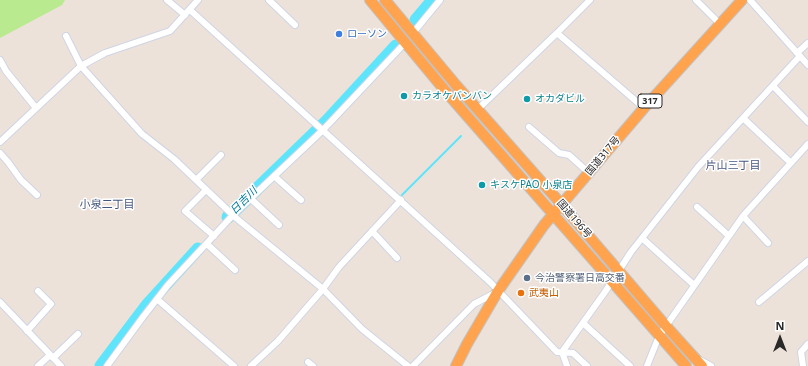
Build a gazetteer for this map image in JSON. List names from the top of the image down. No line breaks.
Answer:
{"streets":{"highway":["317","国道317号","国道196号"]},"crossings":[["国道317号","国道196号"]],"districts":["片山三丁目","小泉二丁目"],"water":["日吉川"],"places":["ローソン","カラオケバンバン","オカダビル","キスケPAO 小泉店","今治警察署日高交番","武夷山"],"north":"top"}
